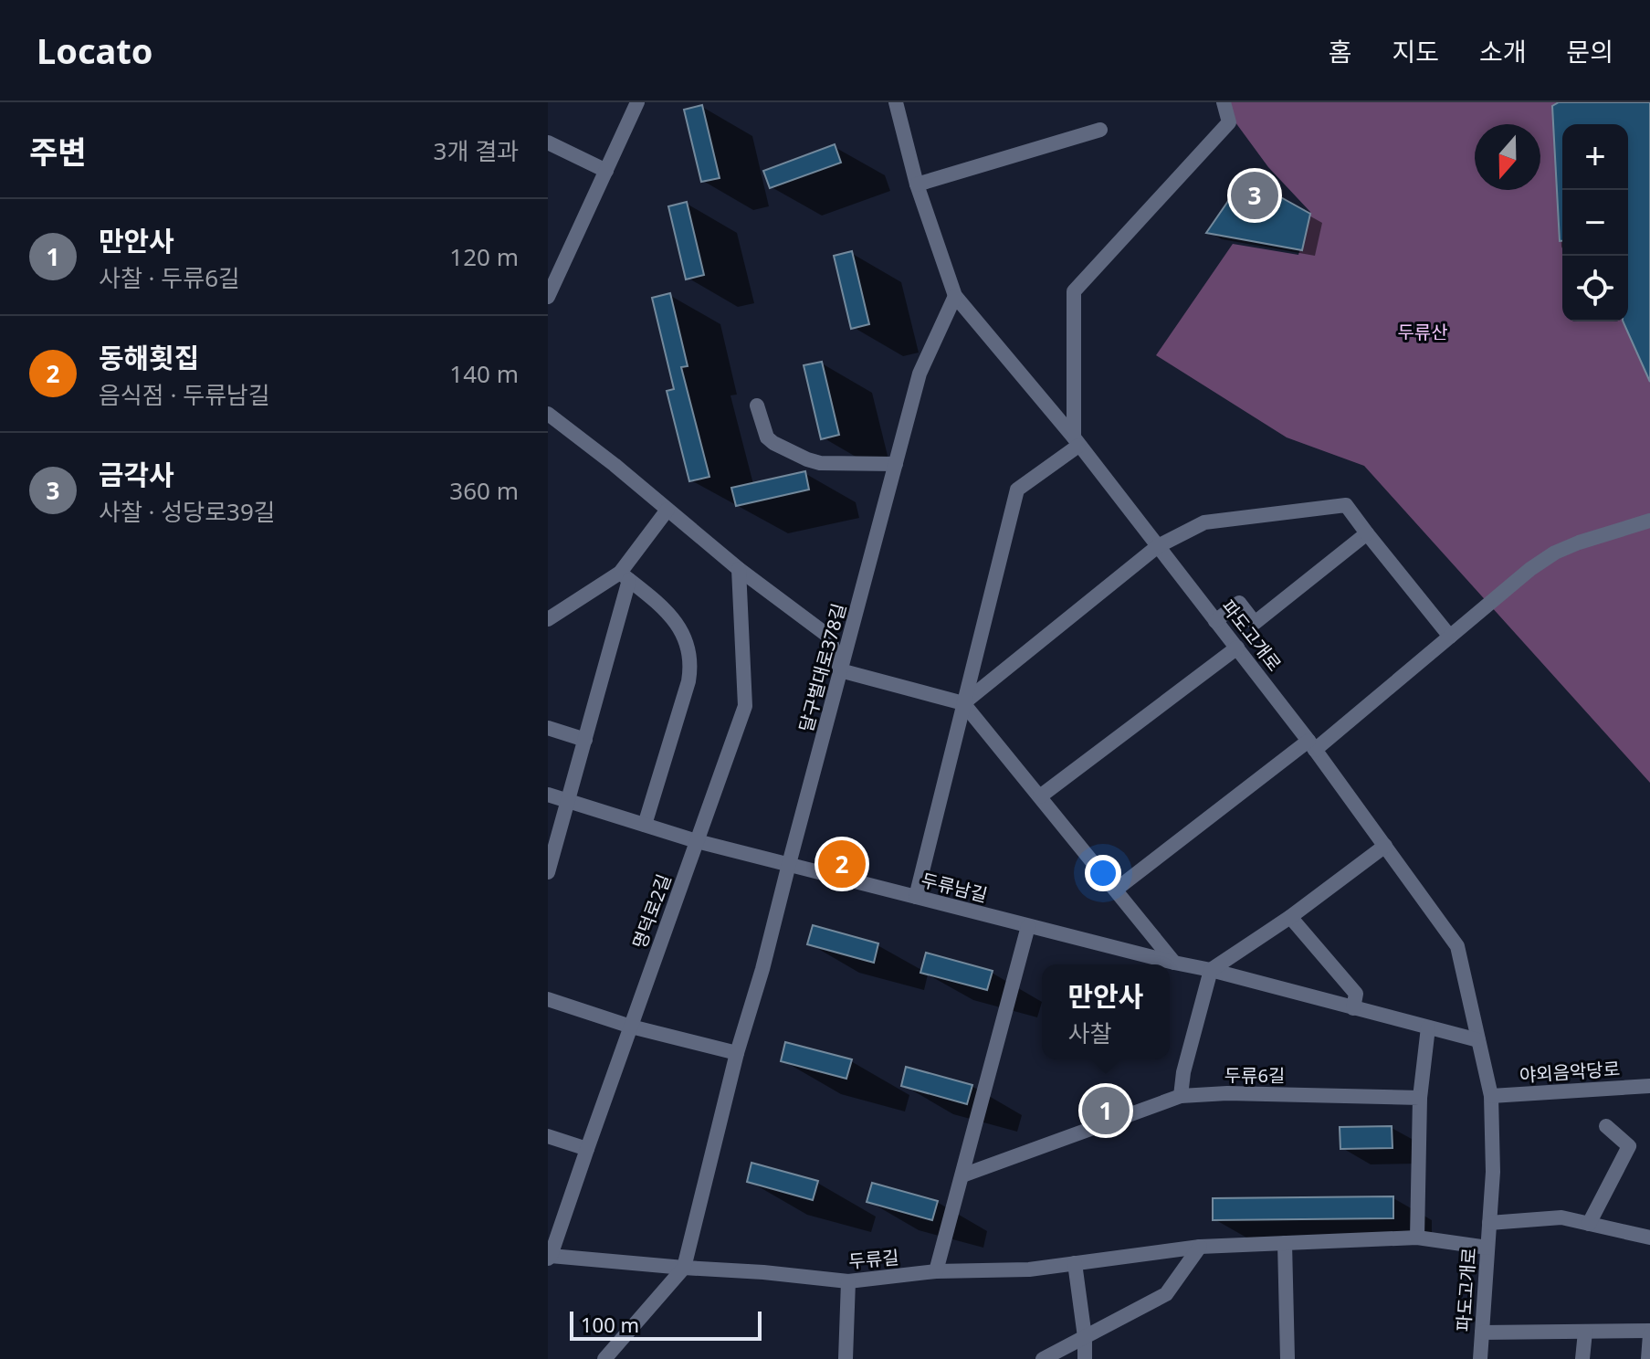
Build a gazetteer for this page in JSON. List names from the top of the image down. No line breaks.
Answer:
{"streets":{"street":["파도고개로","달구벌대로378길","두류남길","명덕로2길","야외음악당로","두류6길","두류길"]},"crossings":[["파도고개로","달구벌대로378길"],["파도고개로","두류남길"],["파도고개로","야외음악당로"],["파도고개로","두류길"],["달구벌대로378길","두류남길"],["달구벌대로378길","두류길"],["두류남길","명덕로2길"],["명덕로2길","두류길"]],"parks":["두류산"],"scale_bar":"100 m","north":"bottom","page":{"header":"Locato","nav":["홈","지도","소개","문의"],"heading":["주변","3개 결과"],"map_buttons":["+","−"],"pins":["3","2","1"],"list":[{"mark":"1","name":"만안사","note":"사찰 · 두류6길","value":"120 m"},{"mark":"2","name":"동해횟집","note":"음식점 · 두류남길","value":"140 m"},{"mark":"3","name":"금각사","note":"사찰 · 성당로39길","value":"360 m"}],"popup":["만안사","사찰"],"scale":"100 m"}}
